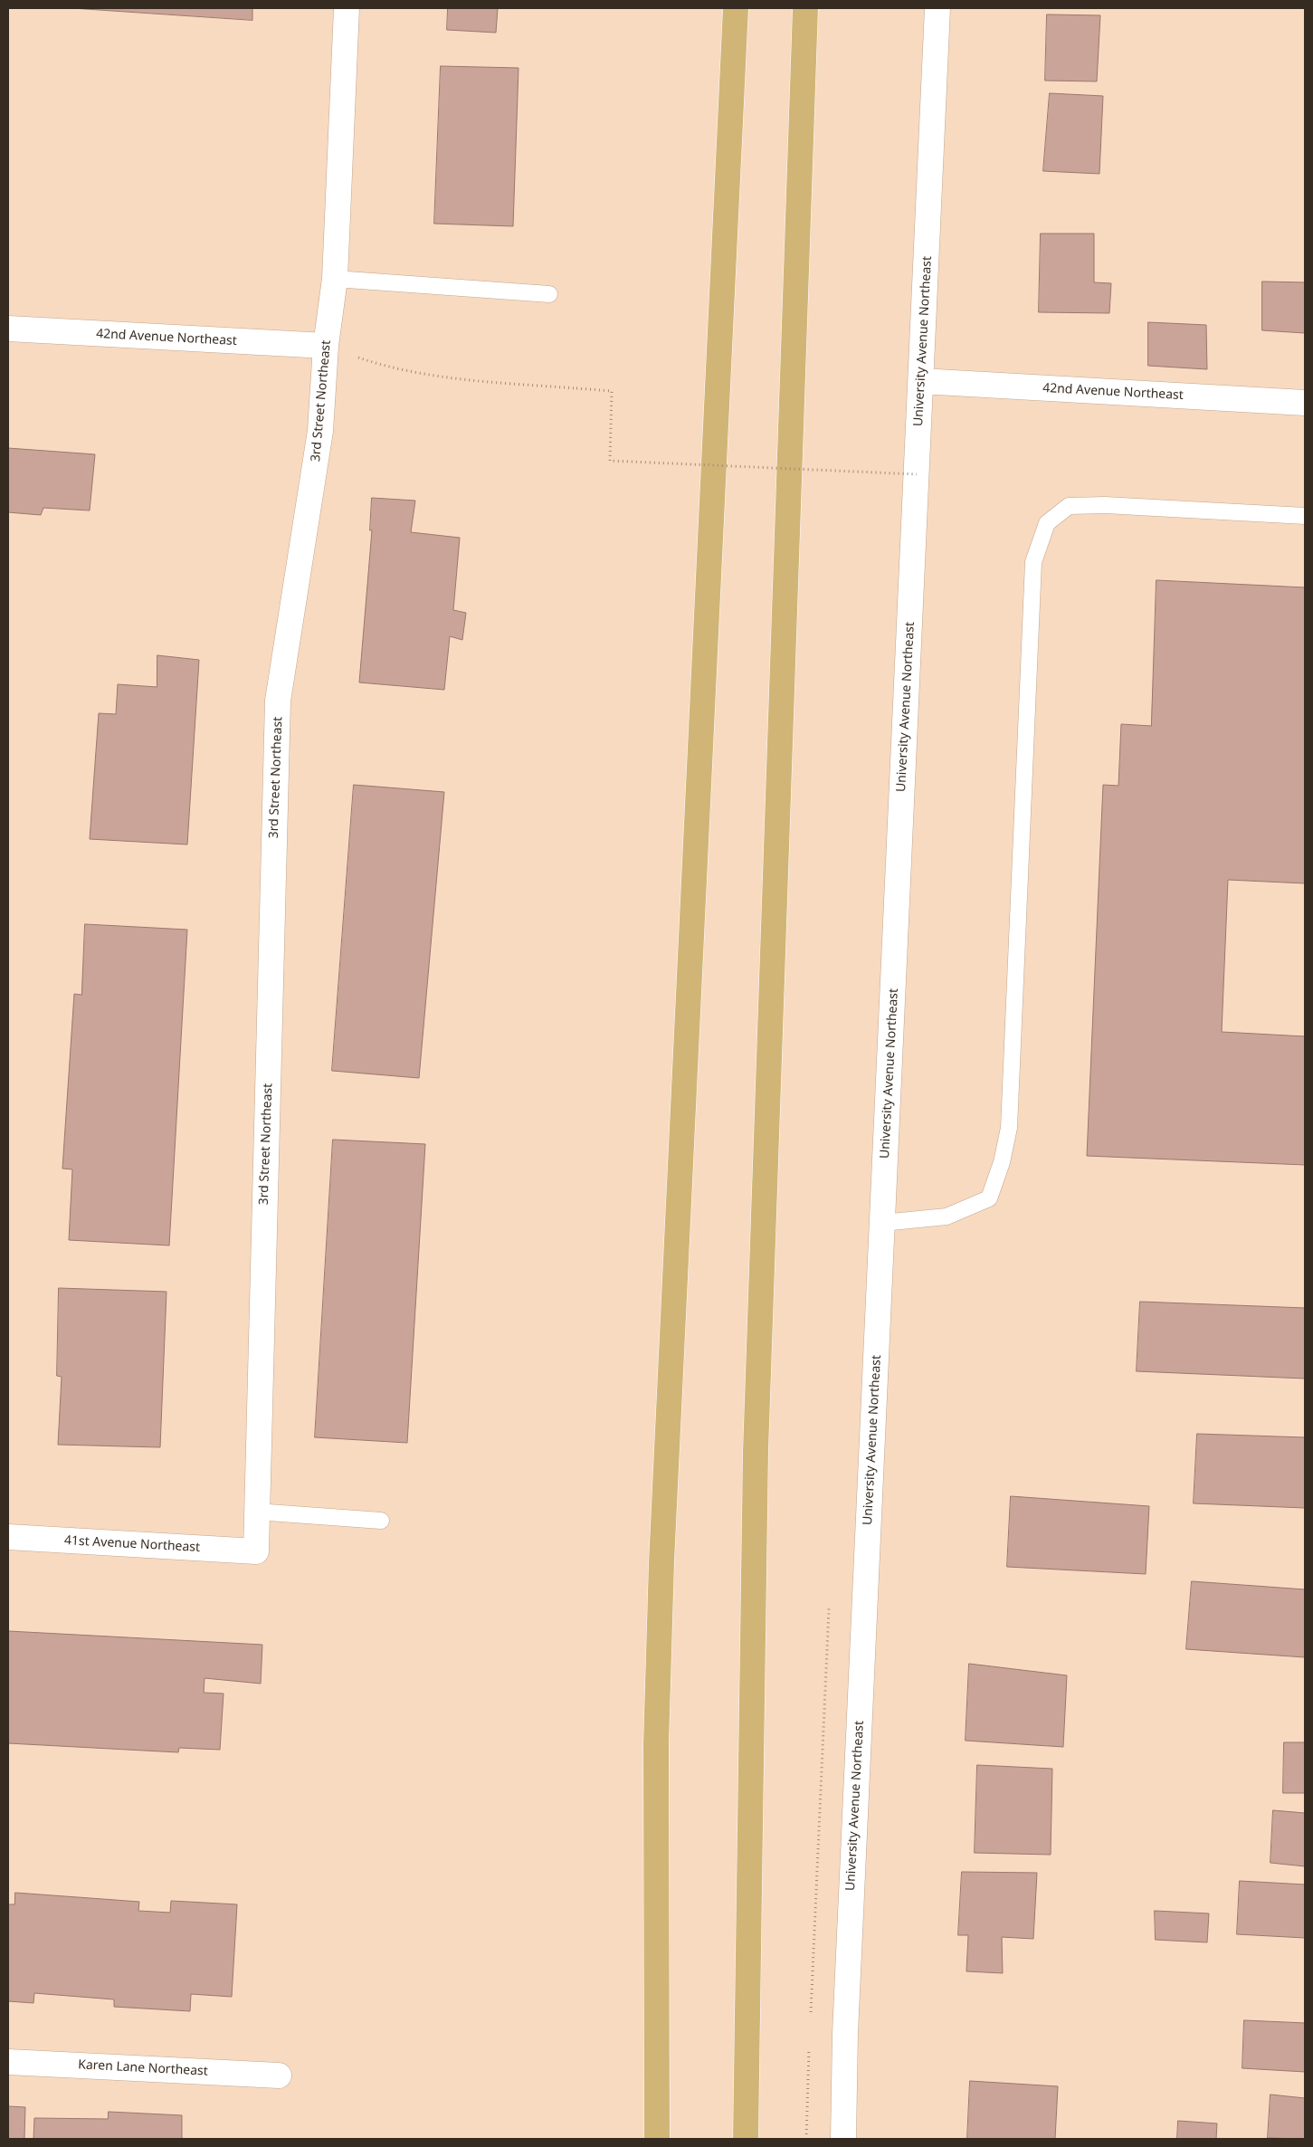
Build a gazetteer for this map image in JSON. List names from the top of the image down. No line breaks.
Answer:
{"streets":{"street":["42nd Avenue Northeast","University Avenue Northeast","3rd Street Northeast","41st Avenue Northeast","Karen Lane Northeast"]},"crossings":[["42nd Avenue Northeast","University Avenue Northeast"],["42nd Avenue Northeast","3rd Street Northeast"],["3rd Street Northeast","41st Avenue Northeast"]]}
